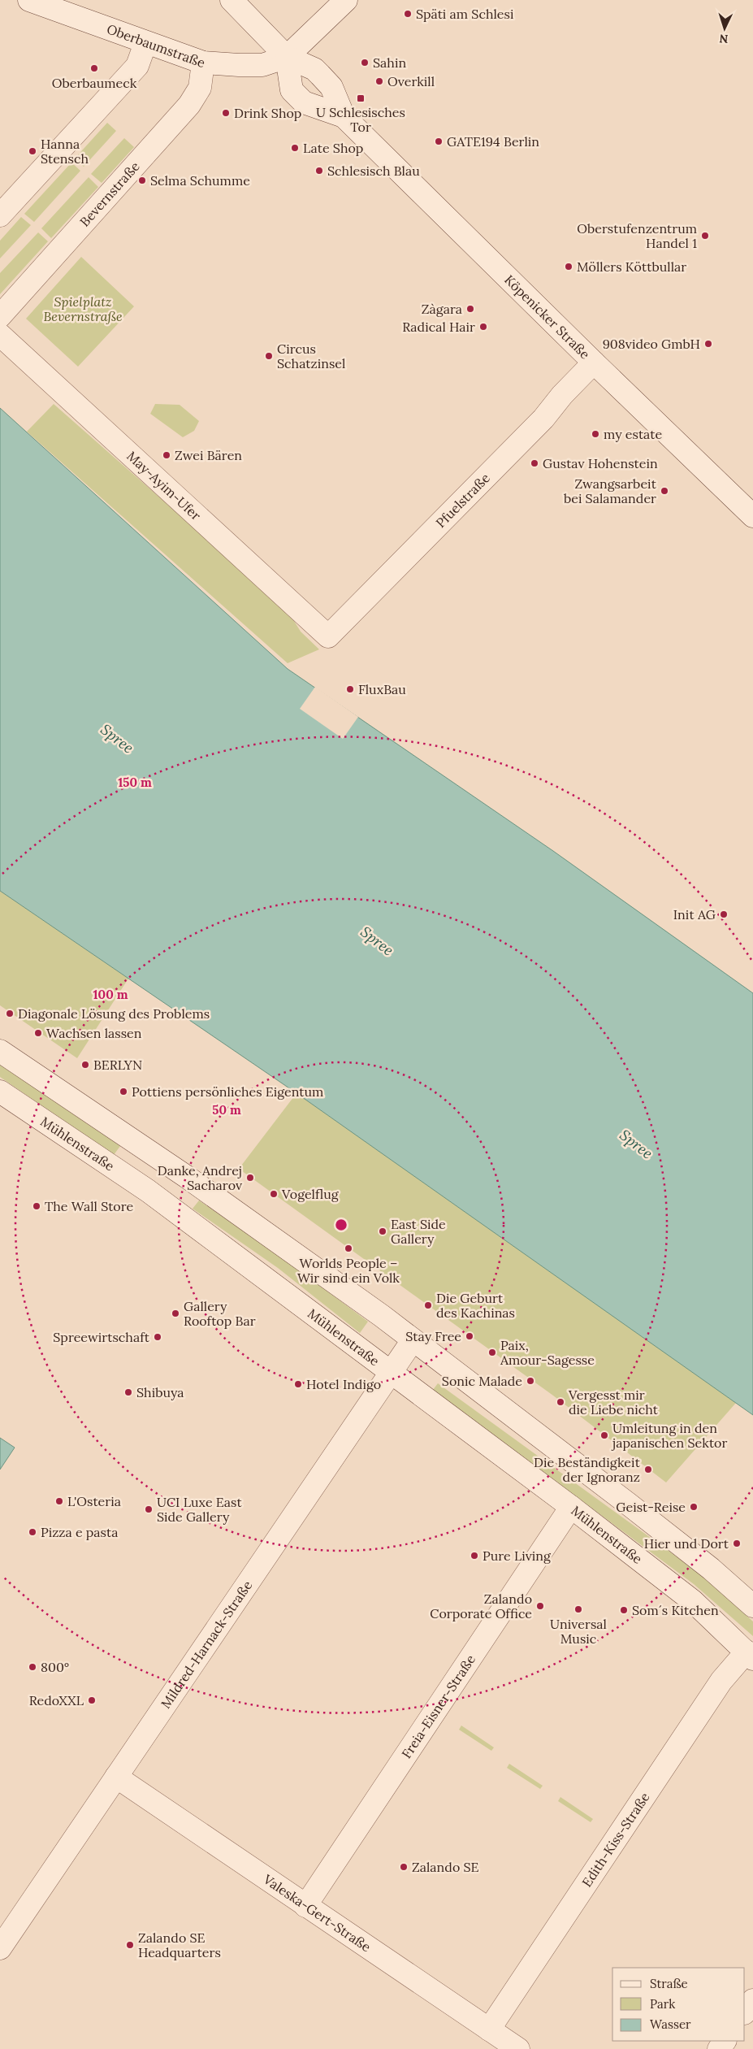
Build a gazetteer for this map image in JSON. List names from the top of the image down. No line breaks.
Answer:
{"streets":{"street":["Oberbaumstraße","Bevernstraße","Köpenicker Straße","May-Ayim-Ufer","Pfuelstraße","Mühlenstraße","Mildred-Harnack-Straße","Freia-Eisner-Straße","Edith-Kiss-Straße","Valeska-Gert-Straße"]},"crossings":[["Oberbaumstraße","Bevernstraße"],["Oberbaumstraße","Köpenicker Straße"],["Köpenicker Straße","Pfuelstraße"],["May-Ayim-Ufer","Pfuelstraße"],["Mühlenstraße","Mildred-Harnack-Straße"],["Mühlenstraße","Freia-Eisner-Straße"],["Mühlenstraße","Edith-Kiss-Straße"],["Mildred-Harnack-Straße","Valeska-Gert-Straße"],["Freia-Eisner-Straße","Valeska-Gert-Straße"],["Edith-Kiss-Straße","Valeska-Gert-Straße"]],"water":["Spree"],"parks":["Spielplatz Bevernstraße"],"places":{"other":["Späti am Schlesi","Sahin","Oberbaumeck","Overkill","Drink Shop","GATE194 Berlin","Late Shop","Hanna Stensch","Schlesisch Blau","Selma Schumme","Oberstufenzentrum Handel 1","Möllers Köttbullar","Zàgara","Radical Hair","908video GmbH","Circus Schatzinsel","my estate","Zwei Bären","Gustav Hohenstein","Zwangsarbeit bei Salamander","FluxBau","Init AG","Diagonale Lösung des Problems","Wachsen lassen","BERLYN","Pottiens persönliches Eigentum","Danke, Andrej Sacharov","Vogelflug","The Wall Store","East Side Gallery","Worlds People – Wir sind ein Volk","Die Geburt des Kachinas","Gallery Rooftop Bar","Stay Free","Spreewirtschaft","Paix, Amour-Sagesse","Sonic Malade","Hotel Indigo","Shibuya","Vergesst mir die Liebe nicht","Umleitung in den japanischen Sektor","Die Beständigkeit der Ignoranz","L'Osteria","Geist-Reise","UCI Luxe East Side Gallery","Pizza e pasta","Hier und Dort","Pure Living","Zalando Corporate Office","Universal Music","Som´s Kitchen","800°","RedoXXL","Zalando SE","Zalando SE Headquarters"],"transit":["U Schlesisches Tor"]},"legend":["Straße","Park","Wasser"],"north":"bottom","rings":["150 m","100 m","50 m"]}
